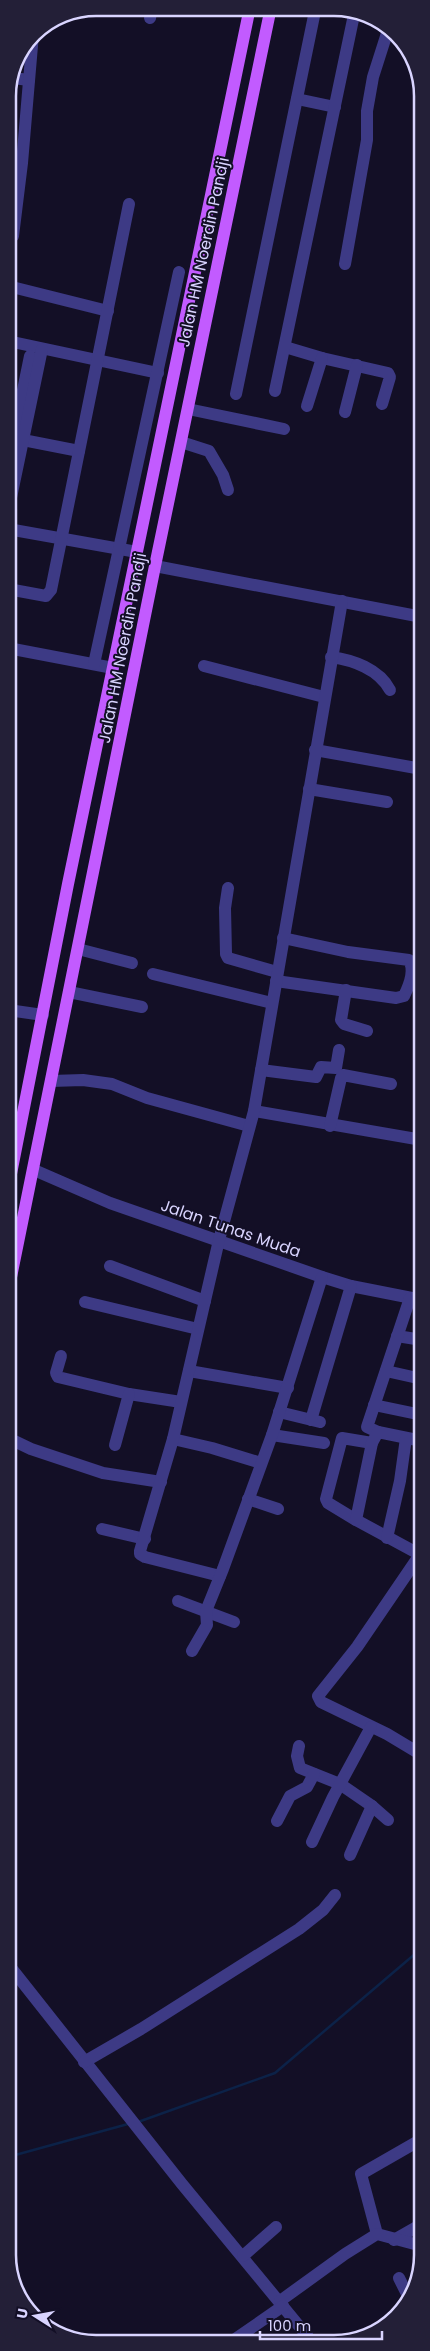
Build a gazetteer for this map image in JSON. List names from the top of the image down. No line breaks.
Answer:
{"streets":{"main road":["Jalan HM Noerdin Pandji"],"street":["Jalan Tunas Muda"]},"crossings":[["Jalan HM Noerdin Pandji","Jalan Tunas Muda"]],"scale_bar":"100 m","north":"left"}
